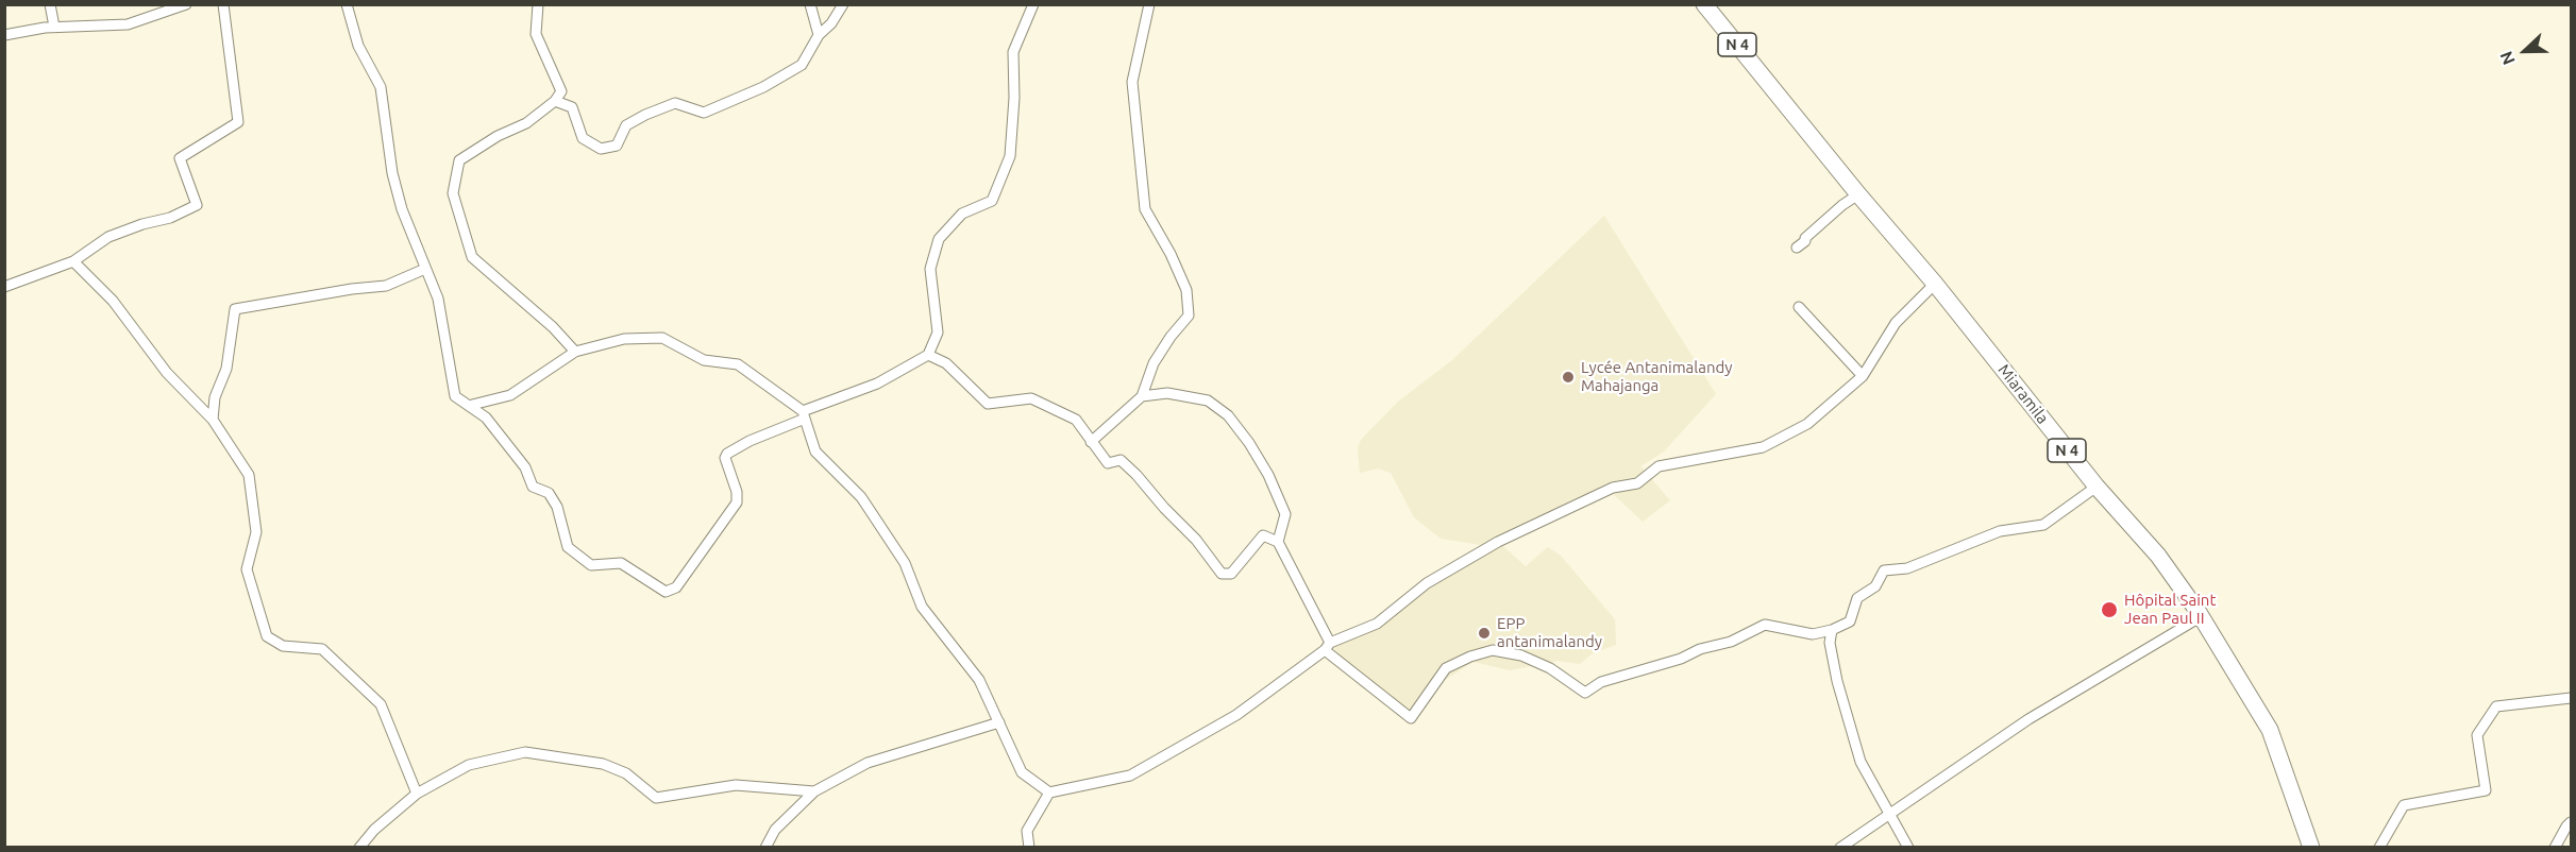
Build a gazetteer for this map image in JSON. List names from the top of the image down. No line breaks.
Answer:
{"streets":{"main road":["N 4","Miaramila"]},"places":["Lycée Antanimalandy Mahajanga","Hôpital Saint Jean Paul II","EPP antanimalandy"],"north":"left"}
